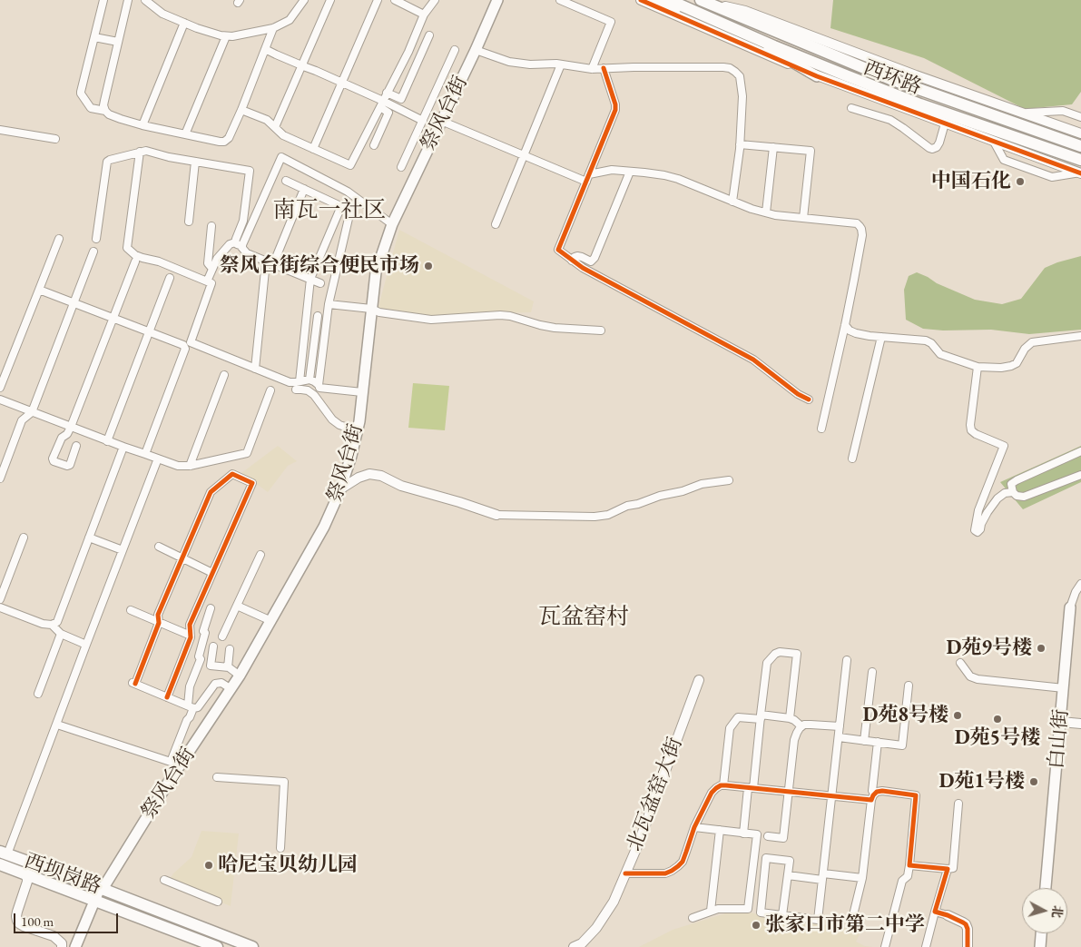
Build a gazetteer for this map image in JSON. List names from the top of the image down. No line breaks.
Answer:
{"streets":{"main road":["西环路","祭风台街","白山街","西坝岗路"],"street":["北瓦盆窑大街"]},"crossings":[["祭风台街","西坝岗路"]],"districts":["南瓦一社区","瓦盆窑村"],"places":["中国石化","祭风台街综合便民市场","D苑9号楼","D苑8号楼","D苑5号楼","D苑1号楼","哈尼宝贝幼儿园","张家口市第二中学"],"scale_bar":"100 m","north":"right"}
